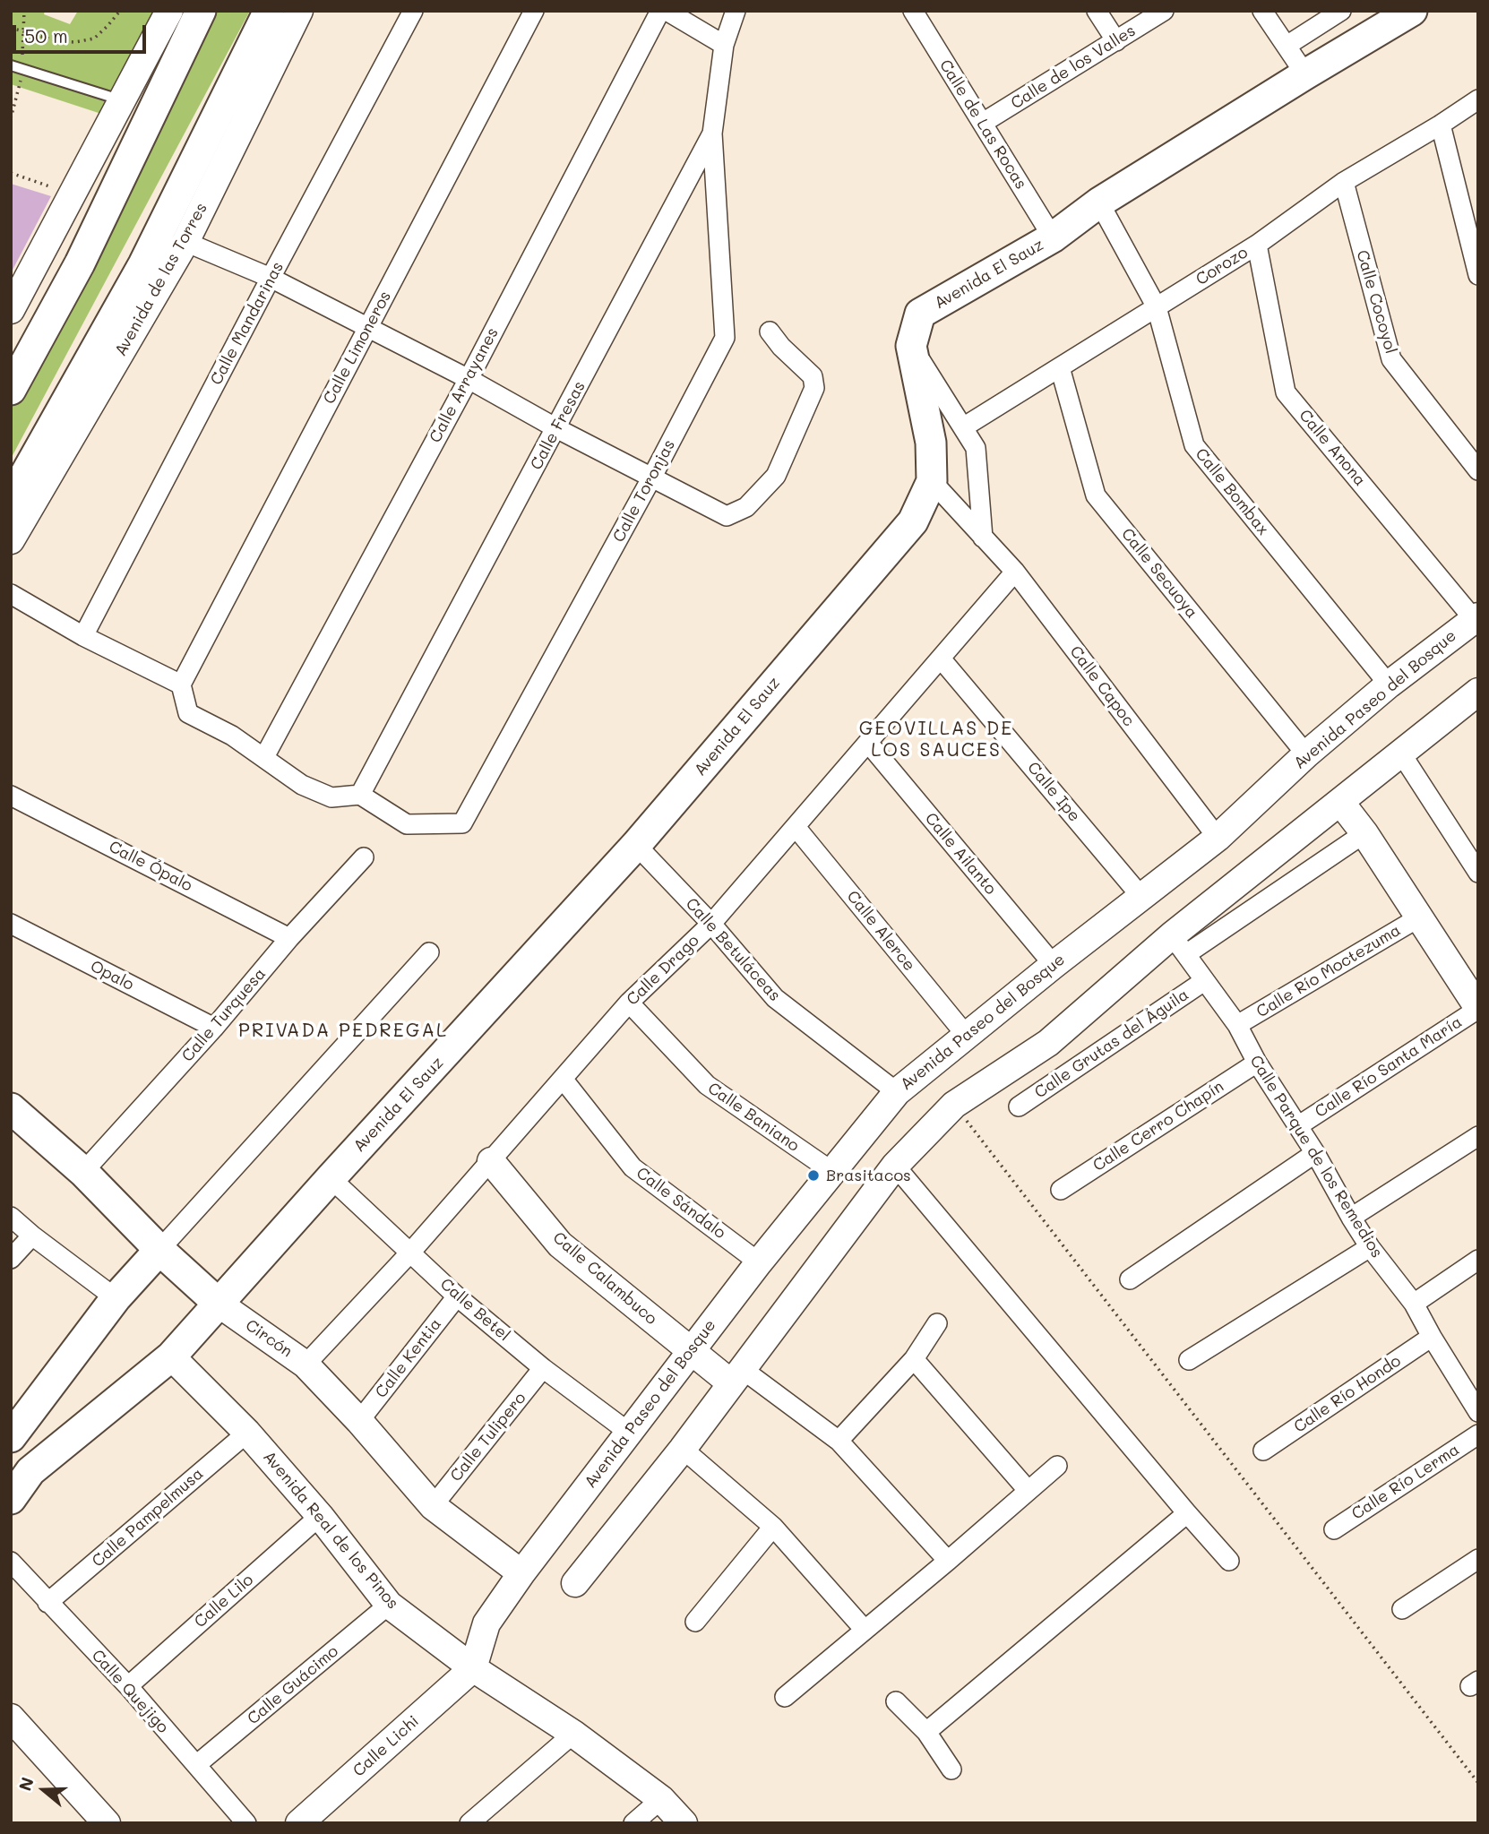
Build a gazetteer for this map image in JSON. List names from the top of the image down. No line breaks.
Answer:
{"streets":{"main road":["Avenida El Sauz","Avenida de las Torres","Avenida Paseo del Bosque","Calle Calambuco","Circón","Avenida Real de los Pinos","Calle Lichi"],"street":["Calle de los Valles","Calle de Las Rocas","Corozo","Calle Cocoyol","Calle Mandarinas","Calle Limoneros","Calle Arrayanes","Calle Fresas","Calle Anona","Calle Toronjas","Calle Bombax","Calle Secuoya","Calle Capoc","Calle Ipe","Calle Ailanto","Calle Ópalo","Calle Alerce","Calle Betuláceas","Calle Drago","Calle Río Moctezuma","Opalo","Calle Turquesa","Calle Grutas del Águila","Calle Río Santa María","Calle Baniano","Calle Cerro Chapín","Calle Parque de los Remedios","Calle Sándalo","Calle Betel","Calle Kentia","Calle Río Hondo","Calle Tulipero","Calle Río Lerma","Calle Pampelmusa","Calle Lilo","Calle Guácimo","Calle Quejigo"]},"crossings":[["Calle de los Valles","Calle de Las Rocas"],["Calle de Las Rocas","Avenida El Sauz"],["Corozo","Calle Cocoyol"],["Corozo","Calle Anona"],["Corozo","Calle Bombax"],["Corozo","Calle Secuoya"],["Avenida El Sauz","Calle Bombax"],["Avenida El Sauz","Calle Capoc"],["Avenida El Sauz","Calle Betuláceas"],["Avenida El Sauz","Calle Betel"],["Avenida El Sauz","Circón"],["Avenida El Sauz","Avenida Real de los Pinos"],["Calle Fresas","Calle Toronjas"],["Calle Anona","Avenida Paseo del Bosque"],["Calle Bombax","Avenida Paseo del Bosque"],["Calle Secuoya","Avenida Paseo del Bosque"],["Calle Capoc","Avenida Paseo del Bosque"],["Calle Capoc","Calle Drago"],["Avenida Paseo del Bosque","Calle Ipe"],["Avenida Paseo del Bosque","Calle Ailanto"],["Avenida Paseo del Bosque","Calle Alerce"],["Avenida Paseo del Bosque","Calle Betuláceas"],["Avenida Paseo del Bosque","Calle Baniano"],["Avenida Paseo del Bosque","Calle Sándalo"],["Avenida Paseo del Bosque","Calle Calambuco"],["Avenida Paseo del Bosque","Calle Betel"],["Avenida Paseo del Bosque","Circón"],["Avenida Paseo del Bosque","Avenida Real de los Pinos"],["Avenida Paseo del Bosque","Calle Lichi"],["Calle Ipe","Calle Drago"],["Calle Ailanto","Calle Drago"],["Calle Ópalo","Calle Turquesa"],["Calle Alerce","Calle Drago"],["Calle Betuláceas","Calle Drago"],["Calle Drago","Calle Baniano"],["Calle Drago","Calle Sándalo"],["Calle Drago","Calle Calambuco"],["Calle Drago","Calle Betel"],["Calle Drago","Circón"],["Calle Río Moctezuma","Calle Parque de los Remedios"],["Opalo","Calle Turquesa"],["Calle Turquesa","Circón"],["Calle Grutas del Águila","Calle Parque de los Remedios"],["Calle Río Santa María","Calle Parque de los Remedios"],["Calle Cerro Chapín","Calle Parque de los Remedios"],["Calle Parque de los Remedios","Calle Río Hondo"],["Calle Betel","Calle Kentia"],["Calle Betel","Calle Tulipero"],["Circón","Calle Kentia"],["Circón","Calle Tulipero"],["Calle Pampelmusa","Avenida Real de los Pinos"],["Calle Pampelmusa","Calle Quejigo"],["Avenida Real de los Pinos","Calle Lilo"],["Avenida Real de los Pinos","Calle Guácimo"],["Avenida Real de los Pinos","Calle Lichi"],["Calle Lilo","Calle Quejigo"],["Calle Guácimo","Calle Quejigo"]],"districts":["GEOVILLAS DE LOS SAUCES","PRIVADA PEDREGAL"],"places":["Brasitacos"],"scale_bar":"50 m","north":"left"}
